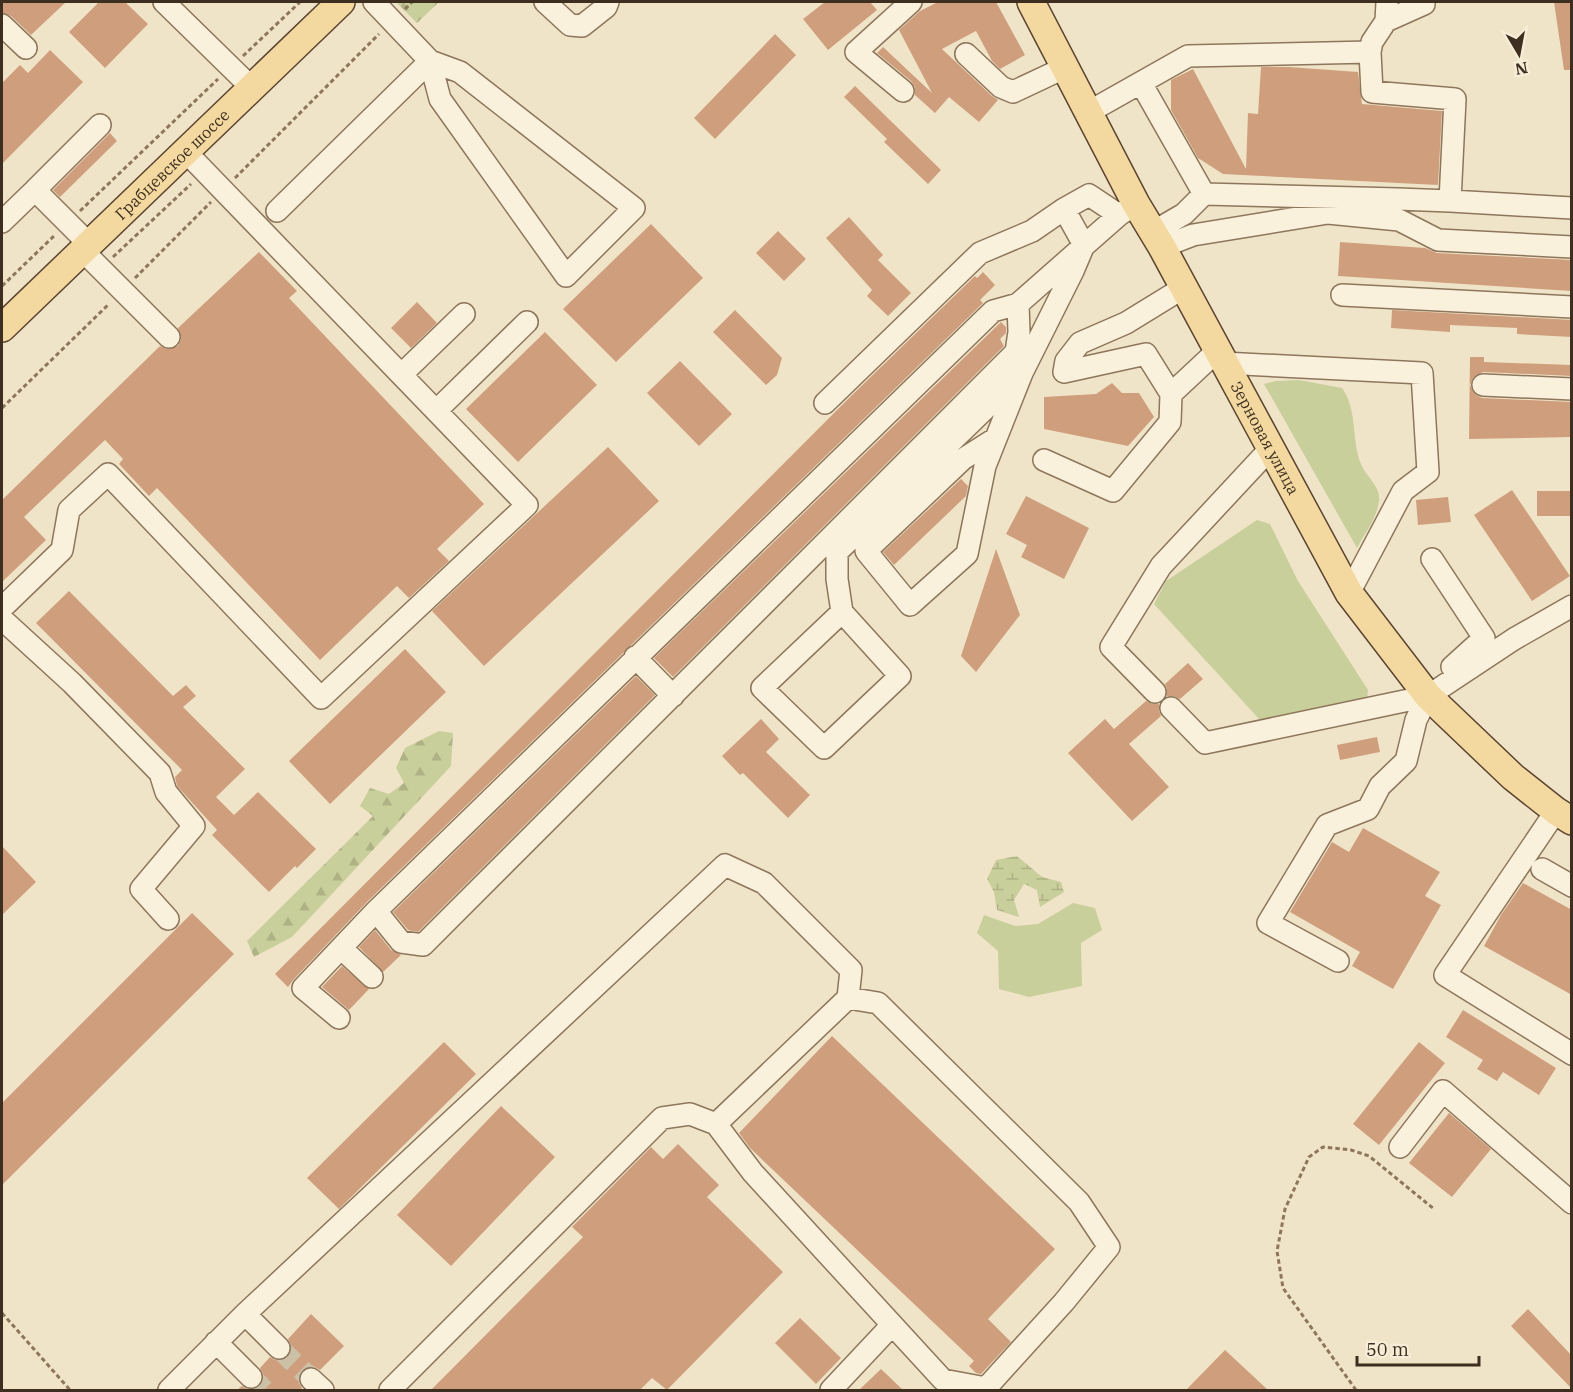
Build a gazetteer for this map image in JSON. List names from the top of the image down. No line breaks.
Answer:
{"streets":{"main road":["Грабцевское шоссе","Зерновая улица"]},"scale_bar":"50 m","north":"bottom"}
